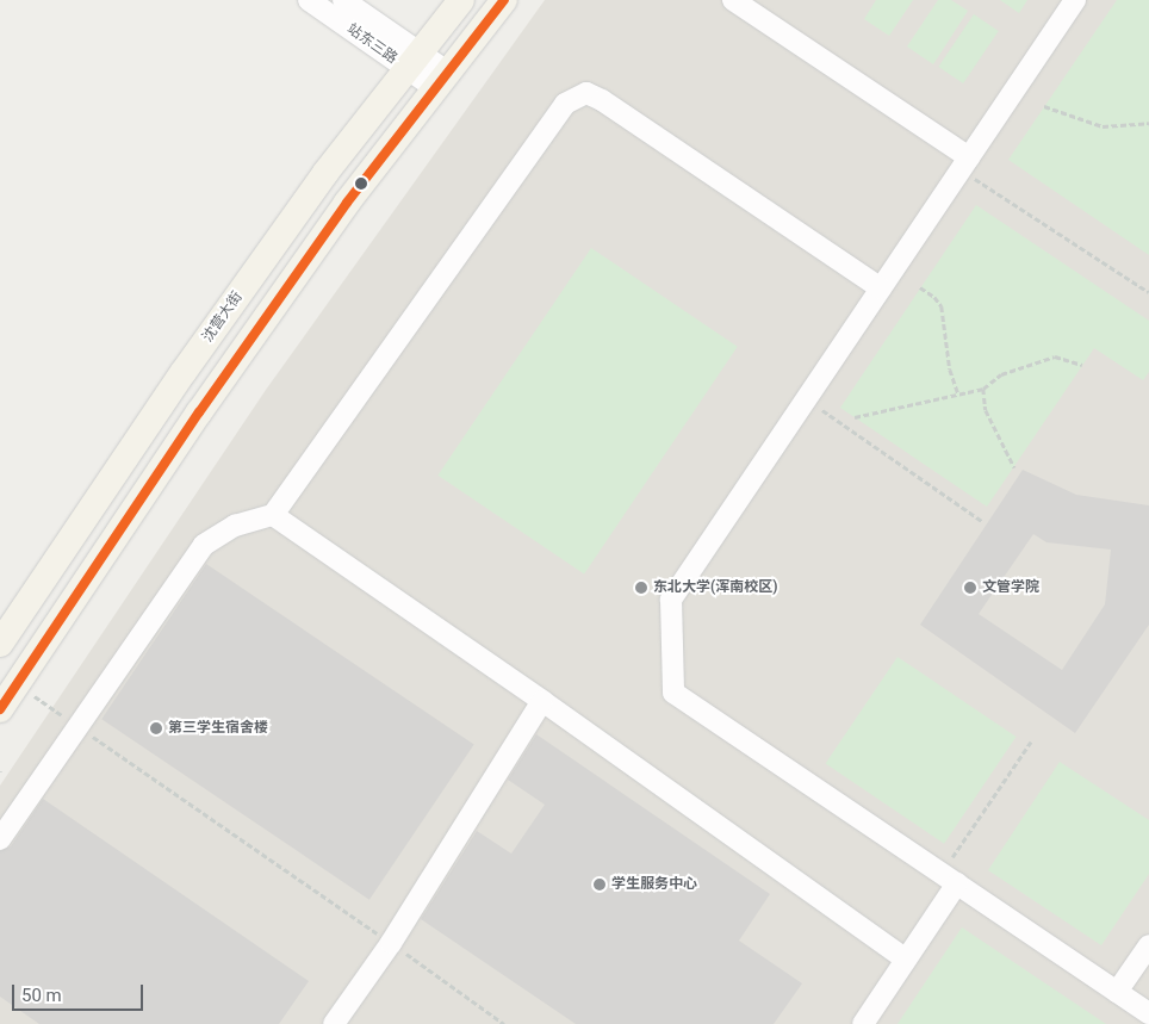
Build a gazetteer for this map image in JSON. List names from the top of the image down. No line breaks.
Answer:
{"streets":{"main road":["沈营大街"],"street":["站东三路"]},"crossings":[["站东三路","沈营大街"]],"places":["东北大学(浑南校区)","文管学院","第三学生宿舍楼","学生服务中心"],"scale_bar":"50 m"}
